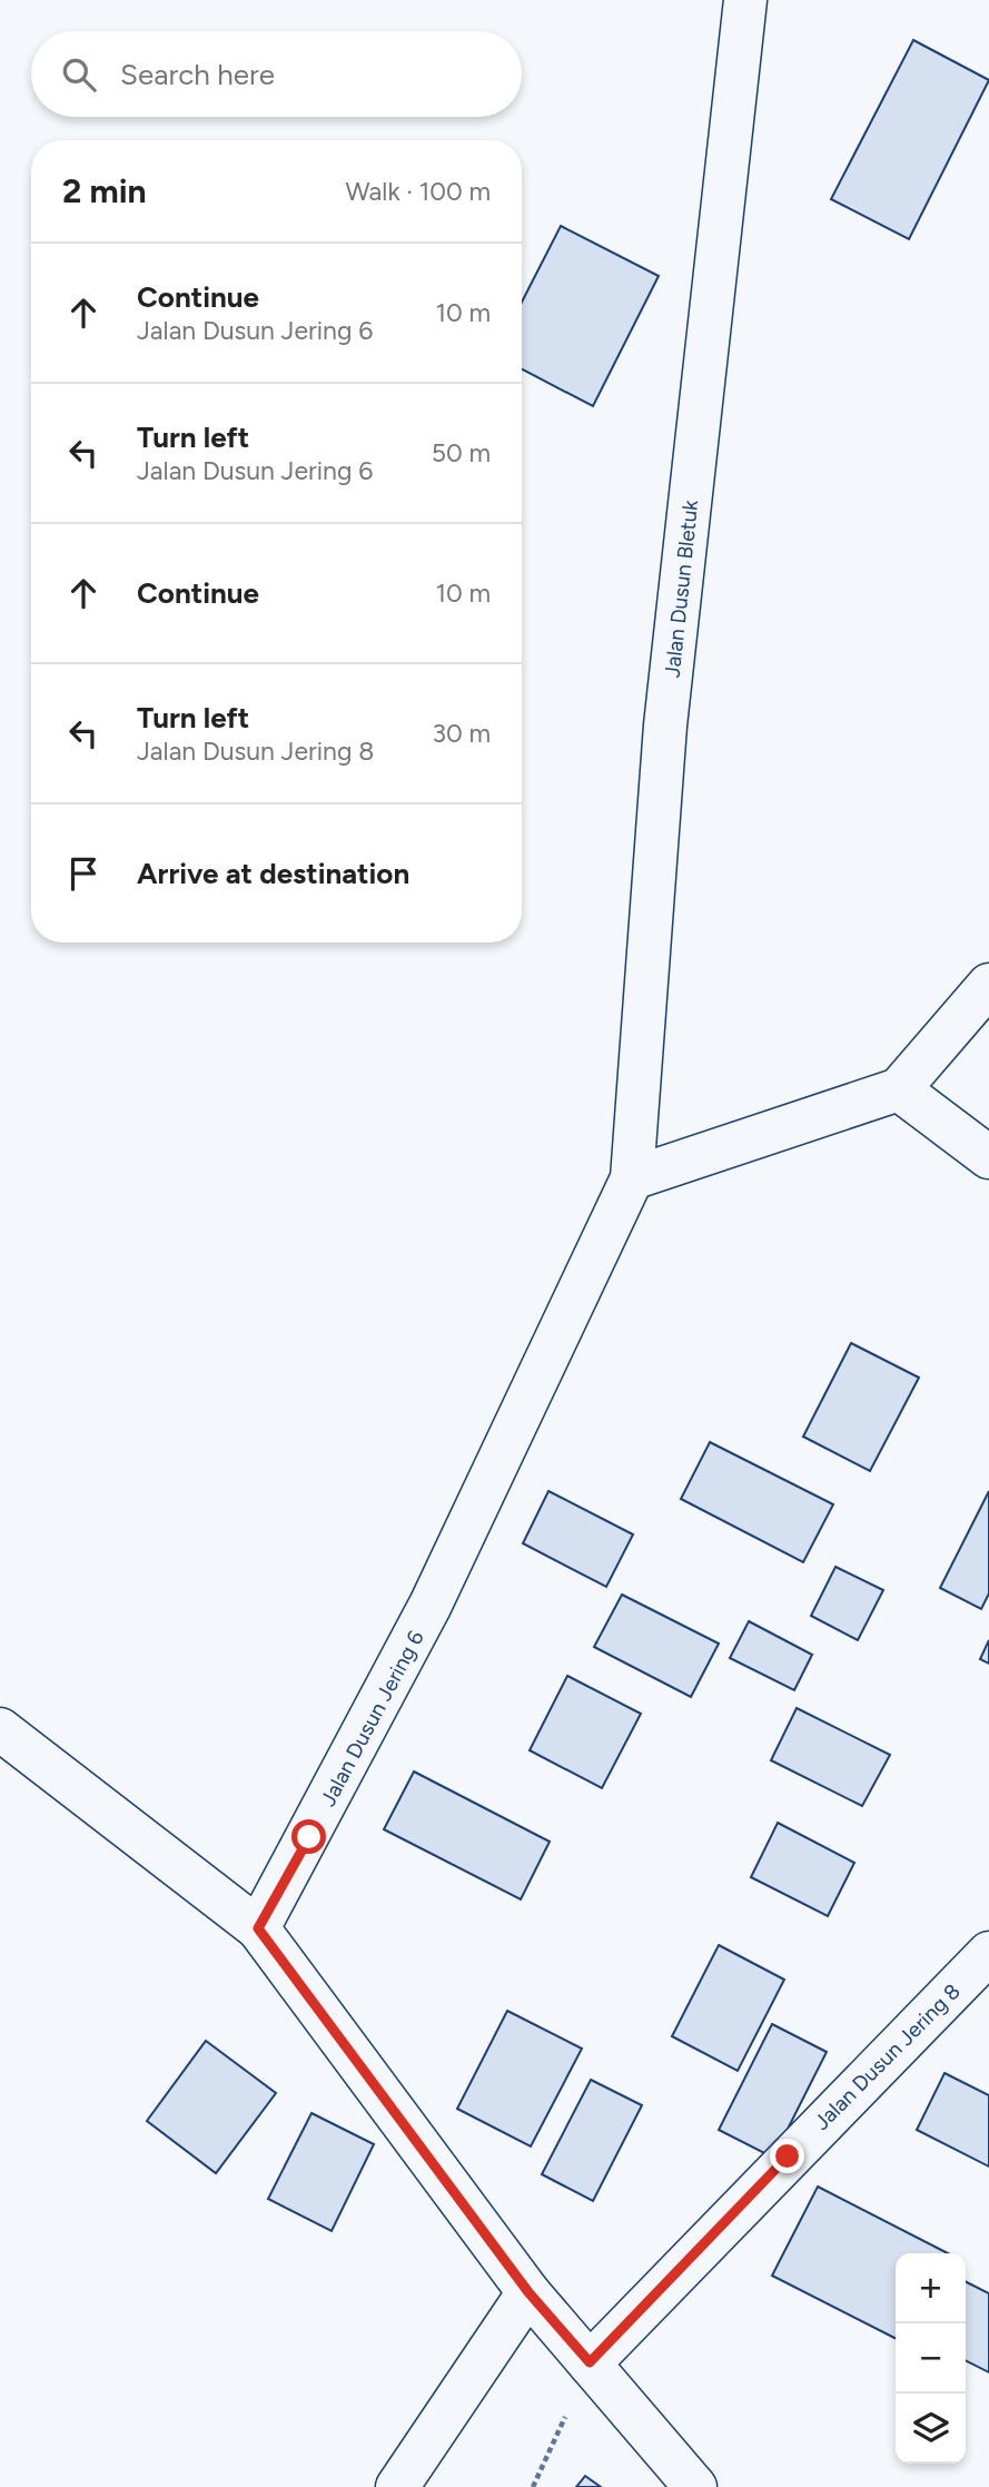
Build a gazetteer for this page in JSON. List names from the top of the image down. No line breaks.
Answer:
{"streets":{"street":["Jalan Dusun Bletuk","Jalan Dusun Jering 6","Jalan Dusun Jering 8"]},"crossings":[["Jalan Dusun Bletuk","Jalan Dusun Jering 6"]],"page":{"search":"Search here","heading":["2 min","Walk · 100 m"],"list":[["Continue","Jalan Dusun Jering 6","10 m"],["Turn left","Jalan Dusun Jering 6","50 m"],["Continue","10 m"],["Turn left","Jalan Dusun Jering 8","30 m"],"Arrive at destination"],"map_buttons":["+","−"]}}
